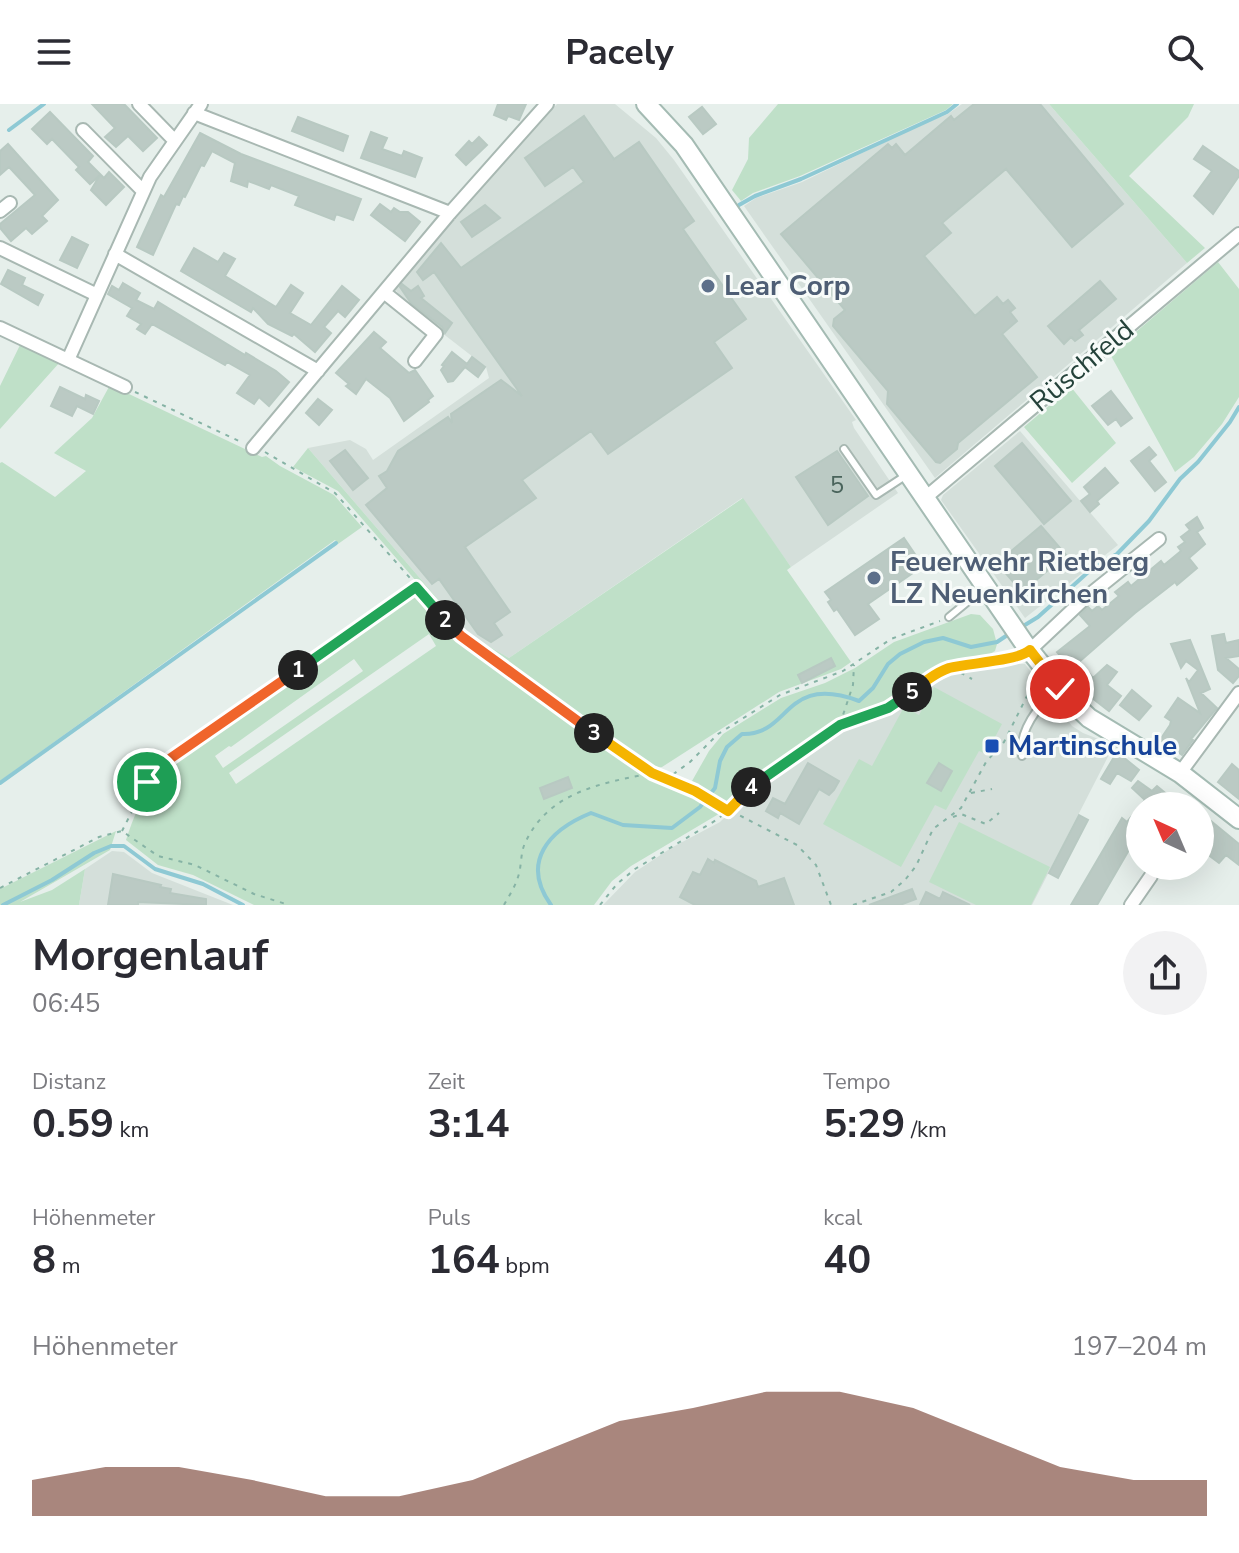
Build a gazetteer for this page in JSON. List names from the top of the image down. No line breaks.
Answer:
{"streets":{"street":["Rüschfeld"]},"places":{"other":["Lear Corp","Feuerwehr Rietberg LZ Neuenkirchen"],"transit":["Martinschule"]},"house_numbers":["5"],"north":"top left","page":{"header":"Pacely","pins":["2","1","5","3","4"],"heading":["Morgenlauf","06:45"],"stats":[["Distanz","0.59 km"],["Zeit","3:14"],["Tempo","5:29 /km"],["Höhenmeter","8 m"],["Puls","164 bpm"],["kcal","40"]],"chart":["Höhenmeter","197–204 m"]}}
